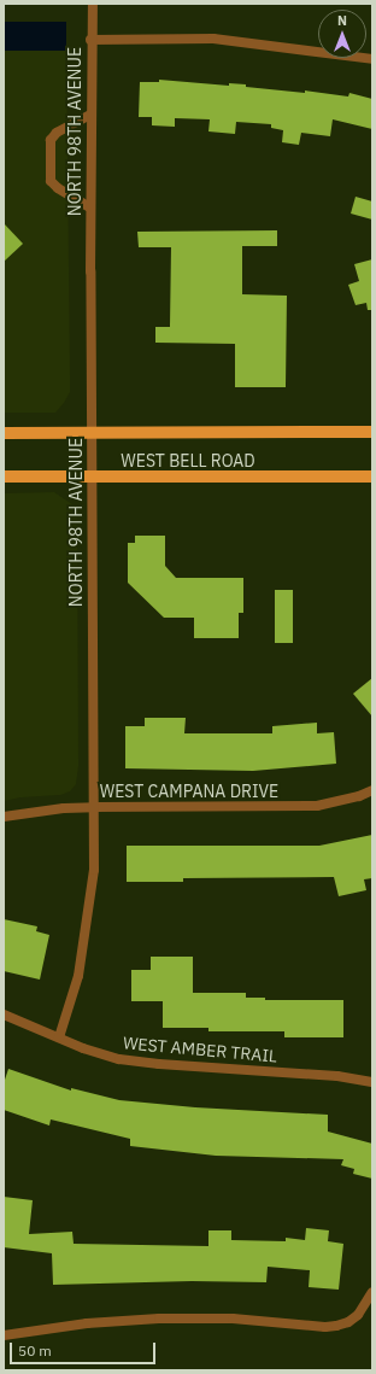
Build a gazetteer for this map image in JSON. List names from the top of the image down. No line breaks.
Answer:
{"streets":{"main road":["WEST BELL ROAD"],"street":["NORTH 98TH AVENUE","WEST CAMPANA DRIVE","WEST AMBER TRAIL"]},"crossings":[["NORTH 98TH AVENUE","WEST BELL ROAD"],["NORTH 98TH AVENUE","WEST CAMPANA DRIVE"],["NORTH 98TH AVENUE","WEST AMBER TRAIL"]],"scale_bar":"50 m","north":"top"}
